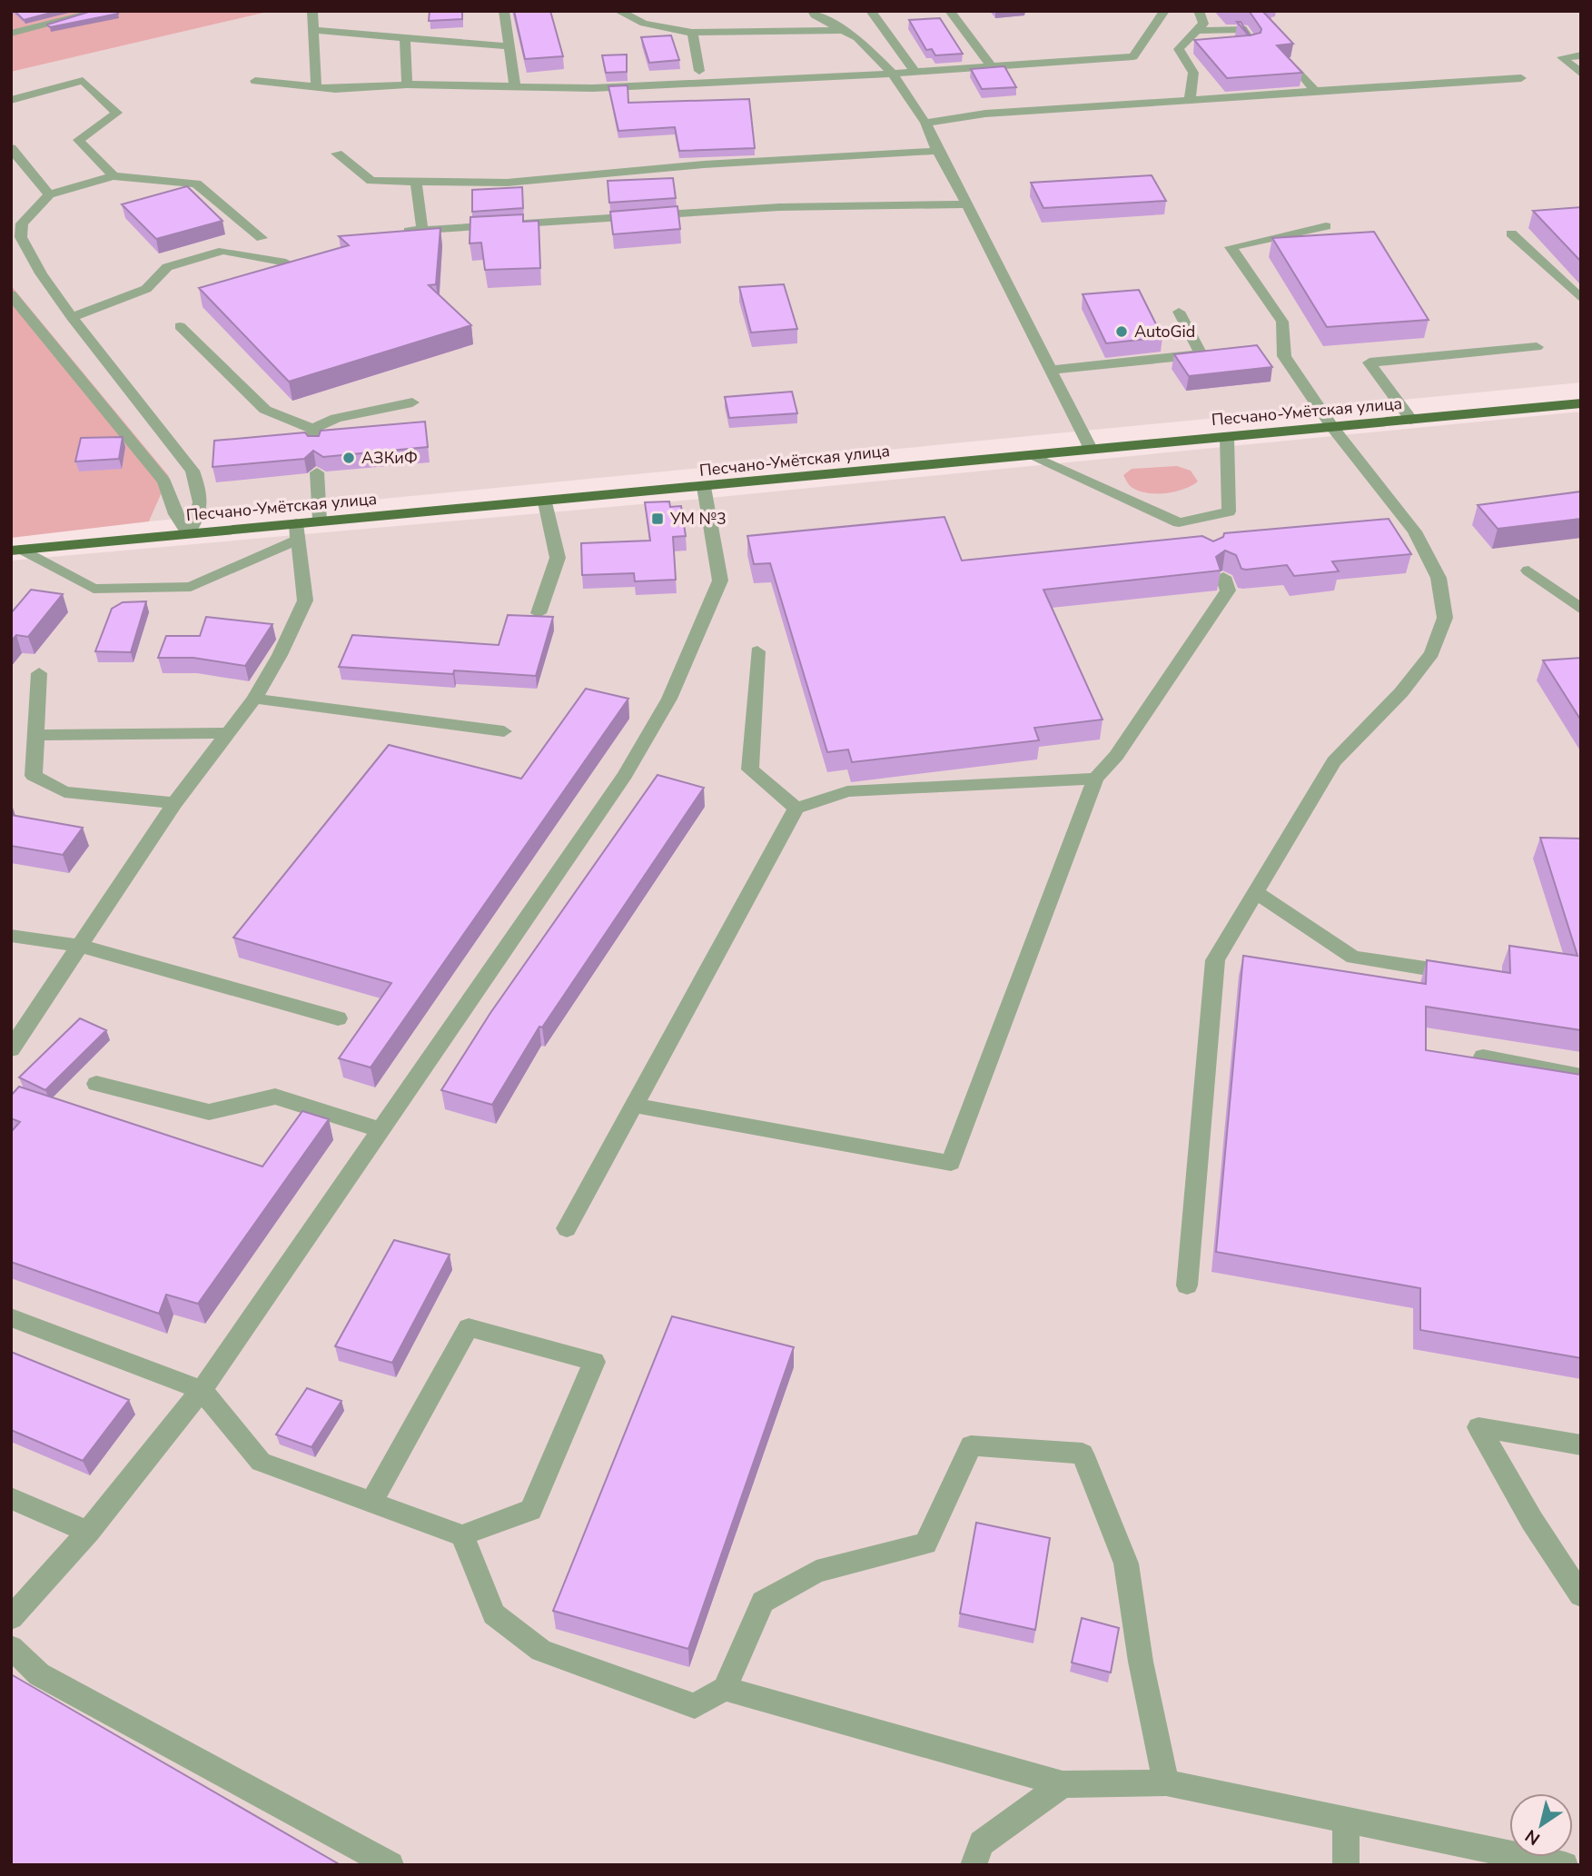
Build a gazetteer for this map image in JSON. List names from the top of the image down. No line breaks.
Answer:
{"streets":{"main road":["Песчано-Умётская улица"]},"places":{"other":["AutoGid","АЗКиФ"],"transit":["УМ №3"]},"north":"bottom left"}
